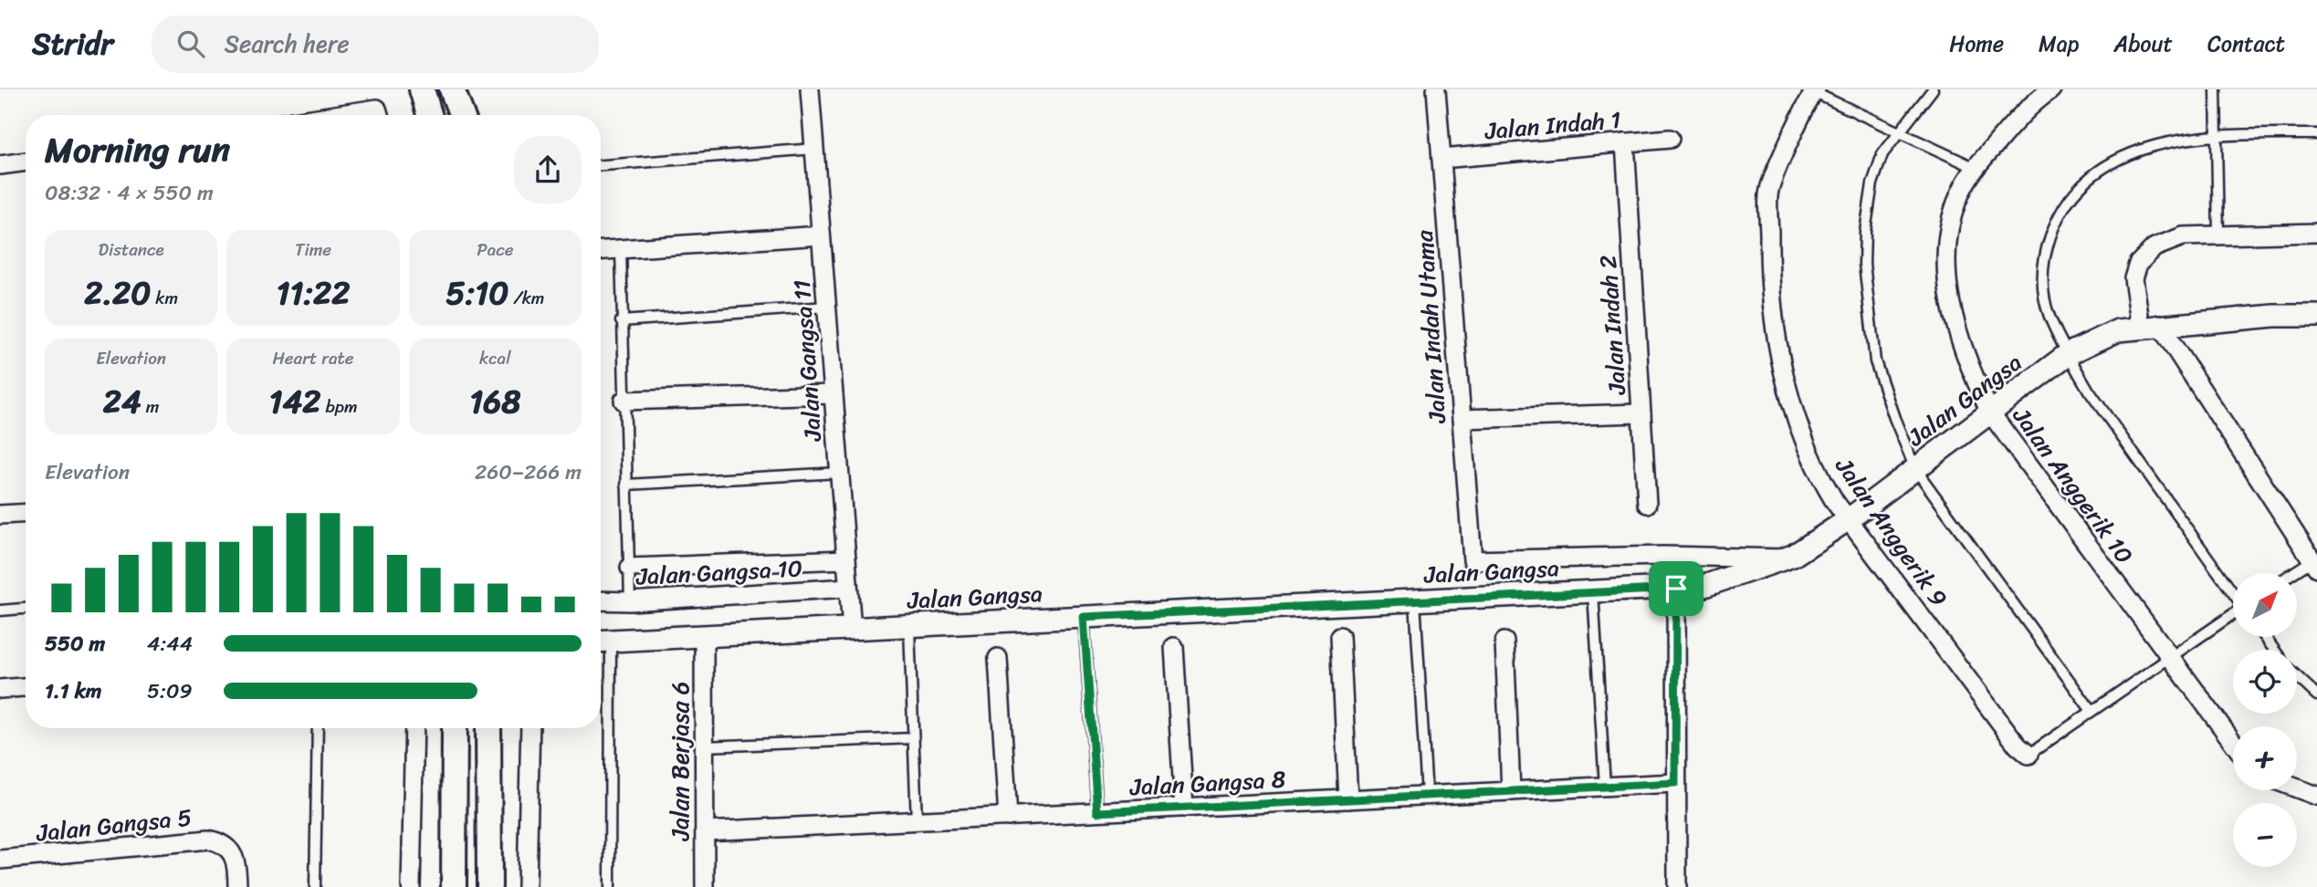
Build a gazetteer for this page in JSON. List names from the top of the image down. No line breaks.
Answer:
{"streets":{"street":["Jalan Indah 1","Jalan Indah 2","Jalan Indah Utama","Jalan Gangsa 11","Jalan Gangsa","Jalan Anggerik 10","Jalan Anggerik 9","Jalan Gangsa 10","Jalan Berjasa 6","Jalan Gangsa 8","Jalan Gangsa 5"]},"crossings":[["Jalan Indah 1","Jalan Indah 2"],["Jalan Indah 1","Jalan Indah Utama"],["Jalan Indah Utama","Jalan Gangsa"],["Jalan Gangsa 11","Jalan Gangsa"],["Jalan Gangsa 11","Jalan Gangsa 10"],["Jalan Gangsa","Jalan Anggerik 10"],["Jalan Gangsa","Jalan Anggerik 9"],["Jalan Gangsa","Jalan Berjasa 6"],["Jalan Berjasa 6","Jalan Gangsa 8"]],"north":"top right","page":{"header":"Stridr","search":"Search here","nav":["Home","Map","About","Contact"],"heading":["Morning run","08:32 · 4 × 550 m"],"stats":[["Distance","2.20 km"],["Time","11:22"],["Pace","5:10 /km"],["Elevation","24 m"],["Heart rate","142 bpm"],["kcal","168"]],"chart":["Elevation","260–266 m"],"map_buttons":["+","−"],"list":[{"name":"550 m","note":"4:44"},{"name":"1.1 km","note":"5:09"}]}}
